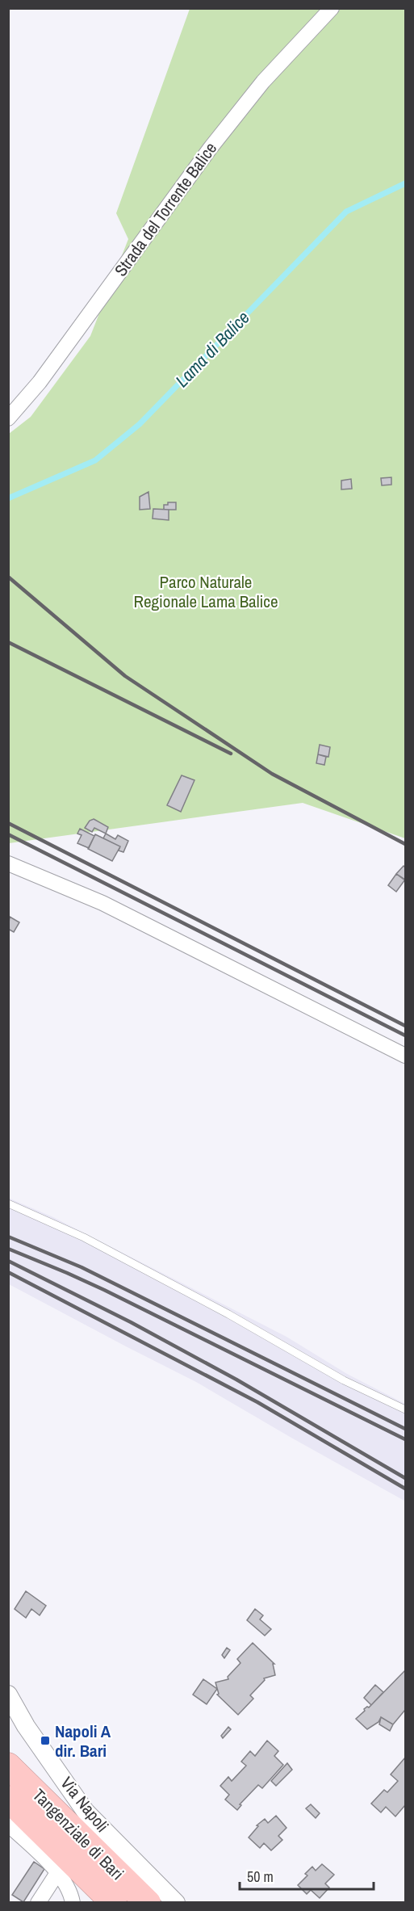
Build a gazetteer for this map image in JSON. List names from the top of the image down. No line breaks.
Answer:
{"streets":{"highway":["Tangenziale di Bari"],"street":["Strada del Torrente Balice","Via Napoli"]},"water":["Lama di Balice"],"parks":["Parco Naturale Regionale Lama Balice"],"places":{"transit":["Napoli A dir. Bari"]},"scale_bar":"50 m"}
